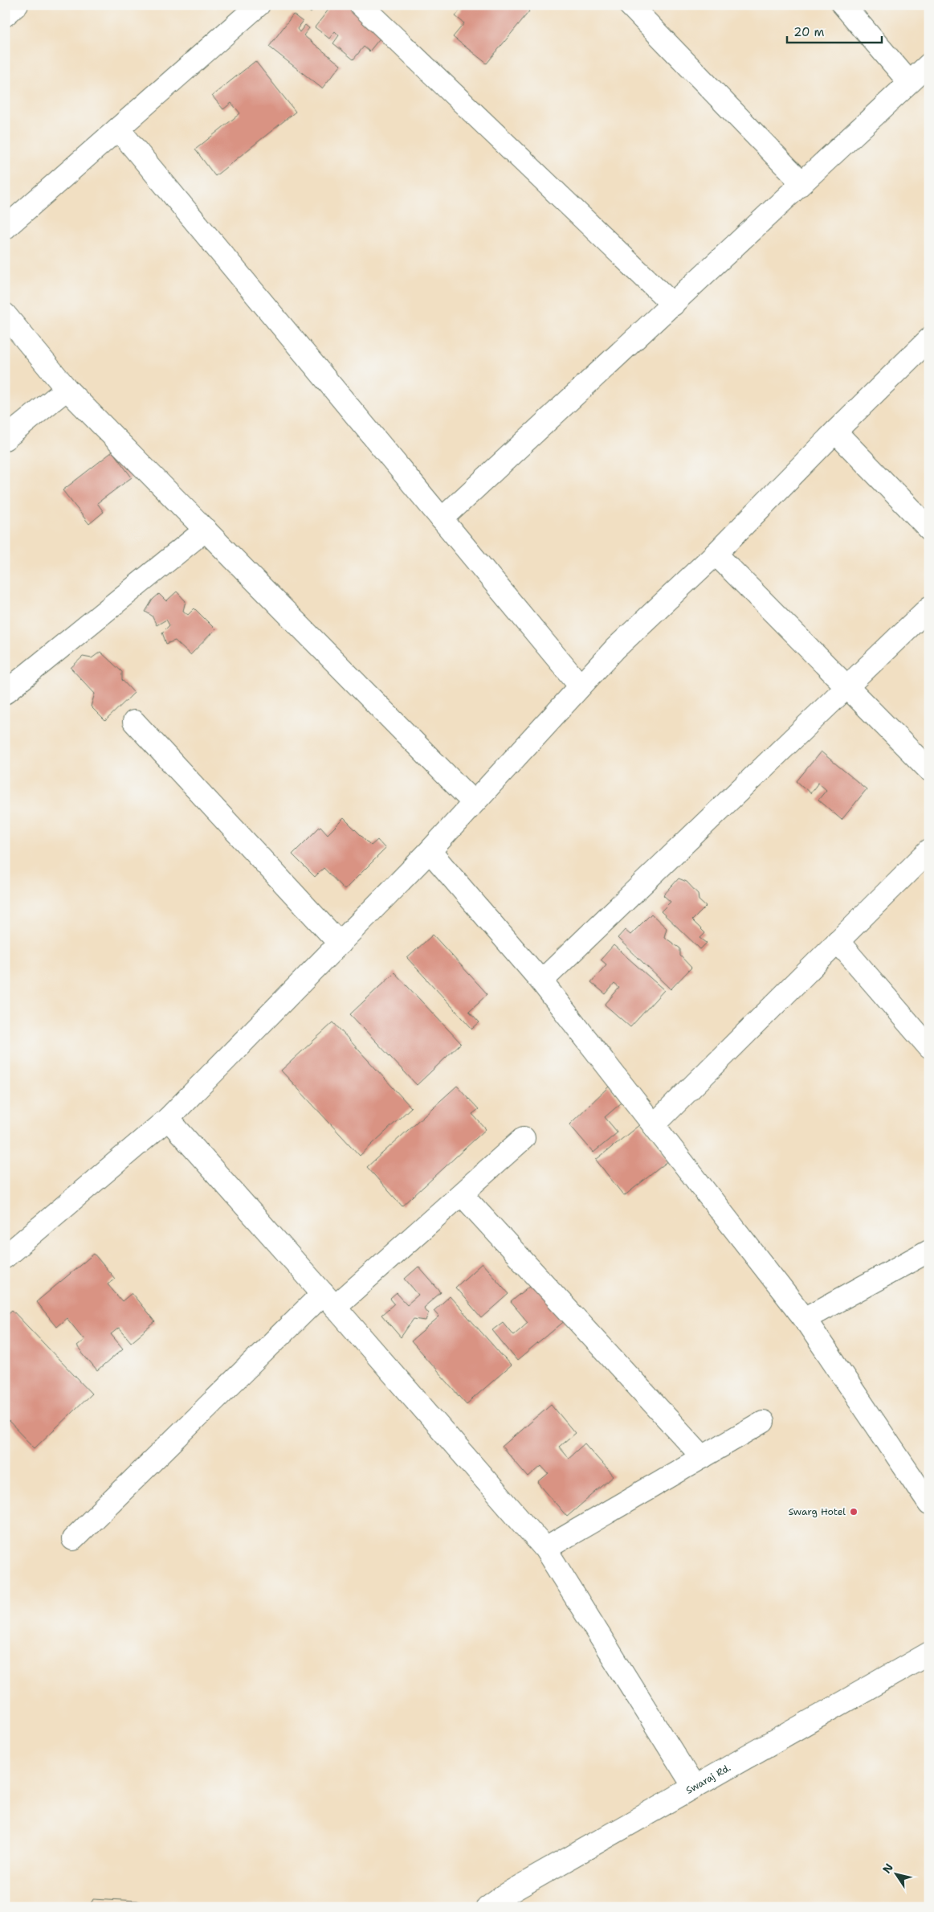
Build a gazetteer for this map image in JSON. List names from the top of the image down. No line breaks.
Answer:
{"streets":{"street":["Swaraj Rd."]},"places":["Swarg Hotel"],"scale_bar":"20 m","north":"top left"}
